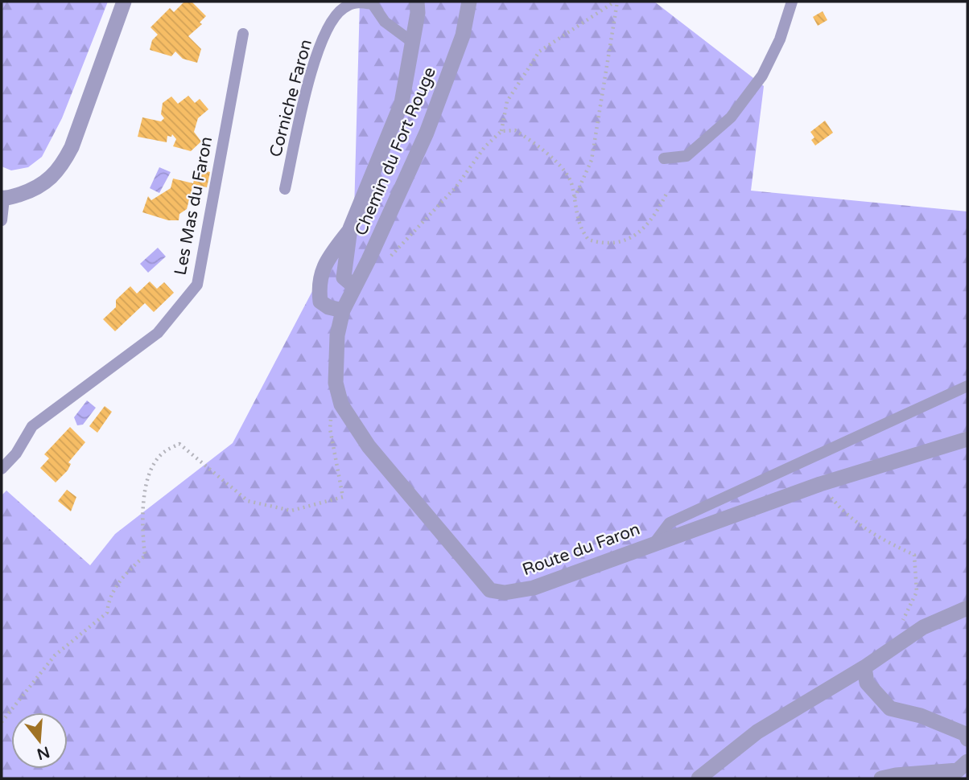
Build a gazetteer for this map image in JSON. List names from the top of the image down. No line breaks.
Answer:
{"streets":{"street":["Chemin du Fort Rouge","Route du Faron"],"lane":["Corniche Faron","Les Mas du Faron"]},"crossings":[["Chemin du Fort Rouge","Route du Faron"]],"north":"bottom"}
